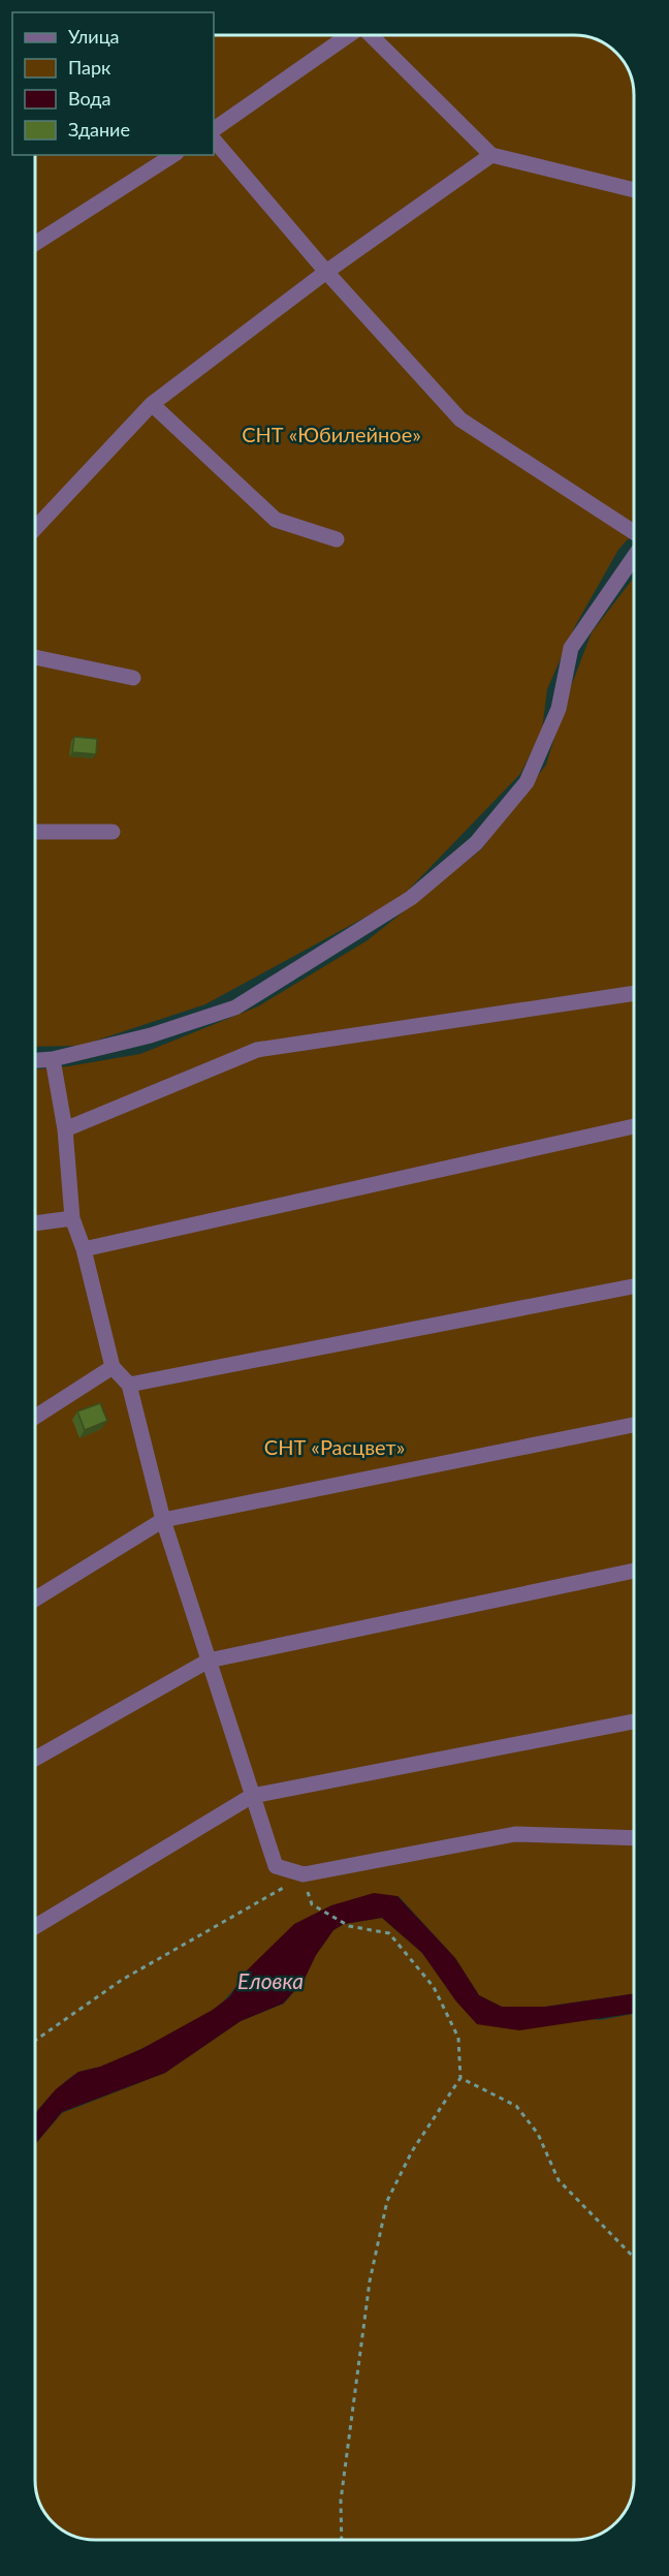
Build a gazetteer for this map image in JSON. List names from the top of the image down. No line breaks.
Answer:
{"water":["Еловка"],"parks":["СНТ «Юбилейное»","СНТ «Расцвет»"],"legend":["Улица","Парк","Вода","Здание"]}
